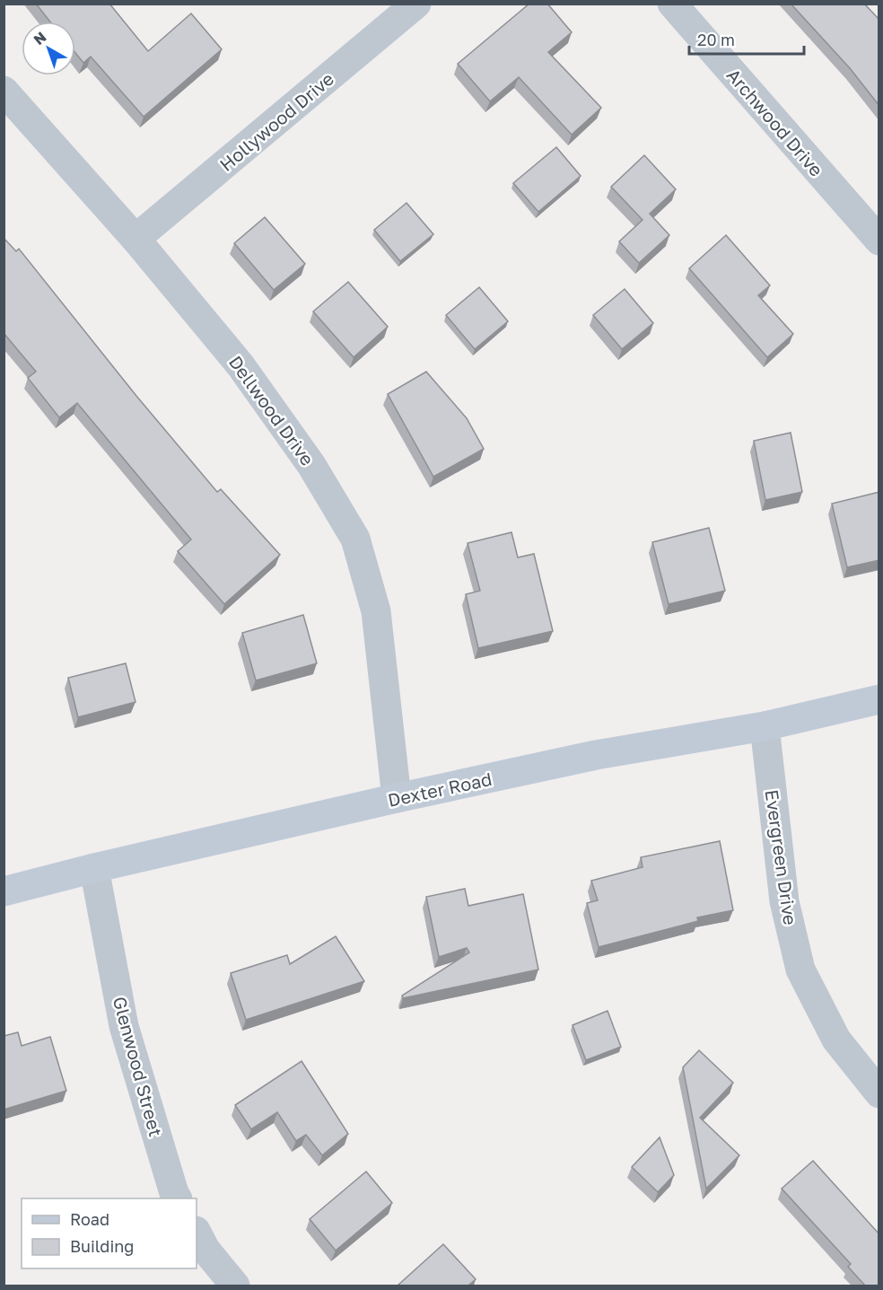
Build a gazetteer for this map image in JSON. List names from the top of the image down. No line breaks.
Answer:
{"streets":{"main road":["Dexter Road"],"street":["Hollywood Drive","Archwood Drive","Dellwood Drive","Evergreen Drive","Glenwood Street"]},"crossings":[["Hollywood Drive","Dellwood Drive"],["Dellwood Drive","Dexter Road"],["Dexter Road","Evergreen Drive"],["Dexter Road","Glenwood Street"]],"legend":["Road","Building"],"scale_bar":"20 m","north":"top left"}
